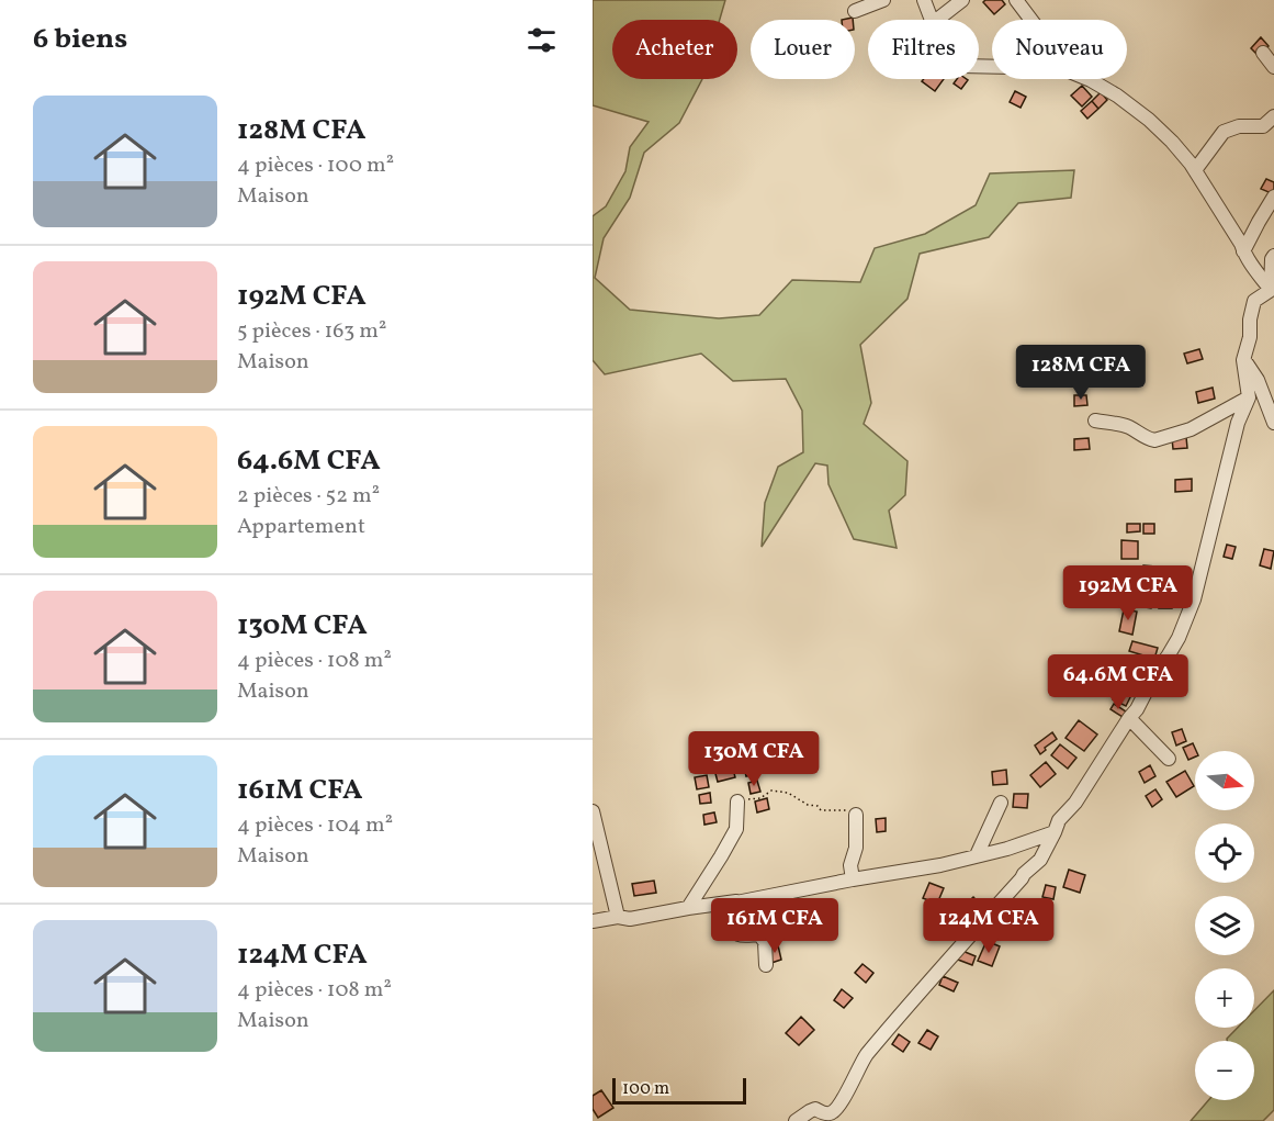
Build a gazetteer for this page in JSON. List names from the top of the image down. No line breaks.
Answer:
{"scale_bar":"100 m","north":"right","page":{"heading":"6 biens","chip":["Acheter","Louer","Filtres","Nouveau"],"list":[{"name":"128M CFA","note":"4 pièces · 100 m² · Maison"},{"name":"192M CFA","note":"5 pièces · 163 m² · Maison"},{"name":"64.6M CFA","note":"2 pièces · 52 m² · Appartement"},{"name":"130M CFA","note":"4 pièces · 108 m² · Maison"},{"name":"161M CFA","note":"4 pièces · 104 m² · Maison"},{"name":"124M CFA","note":"4 pièces · 108 m² · Maison"}],"price":["128M CFA","192M CFA","64.6M CFA","130M CFA","161M CFA","124M CFA"],"map_buttons":["+","−"],"scale":"100 m"}}
